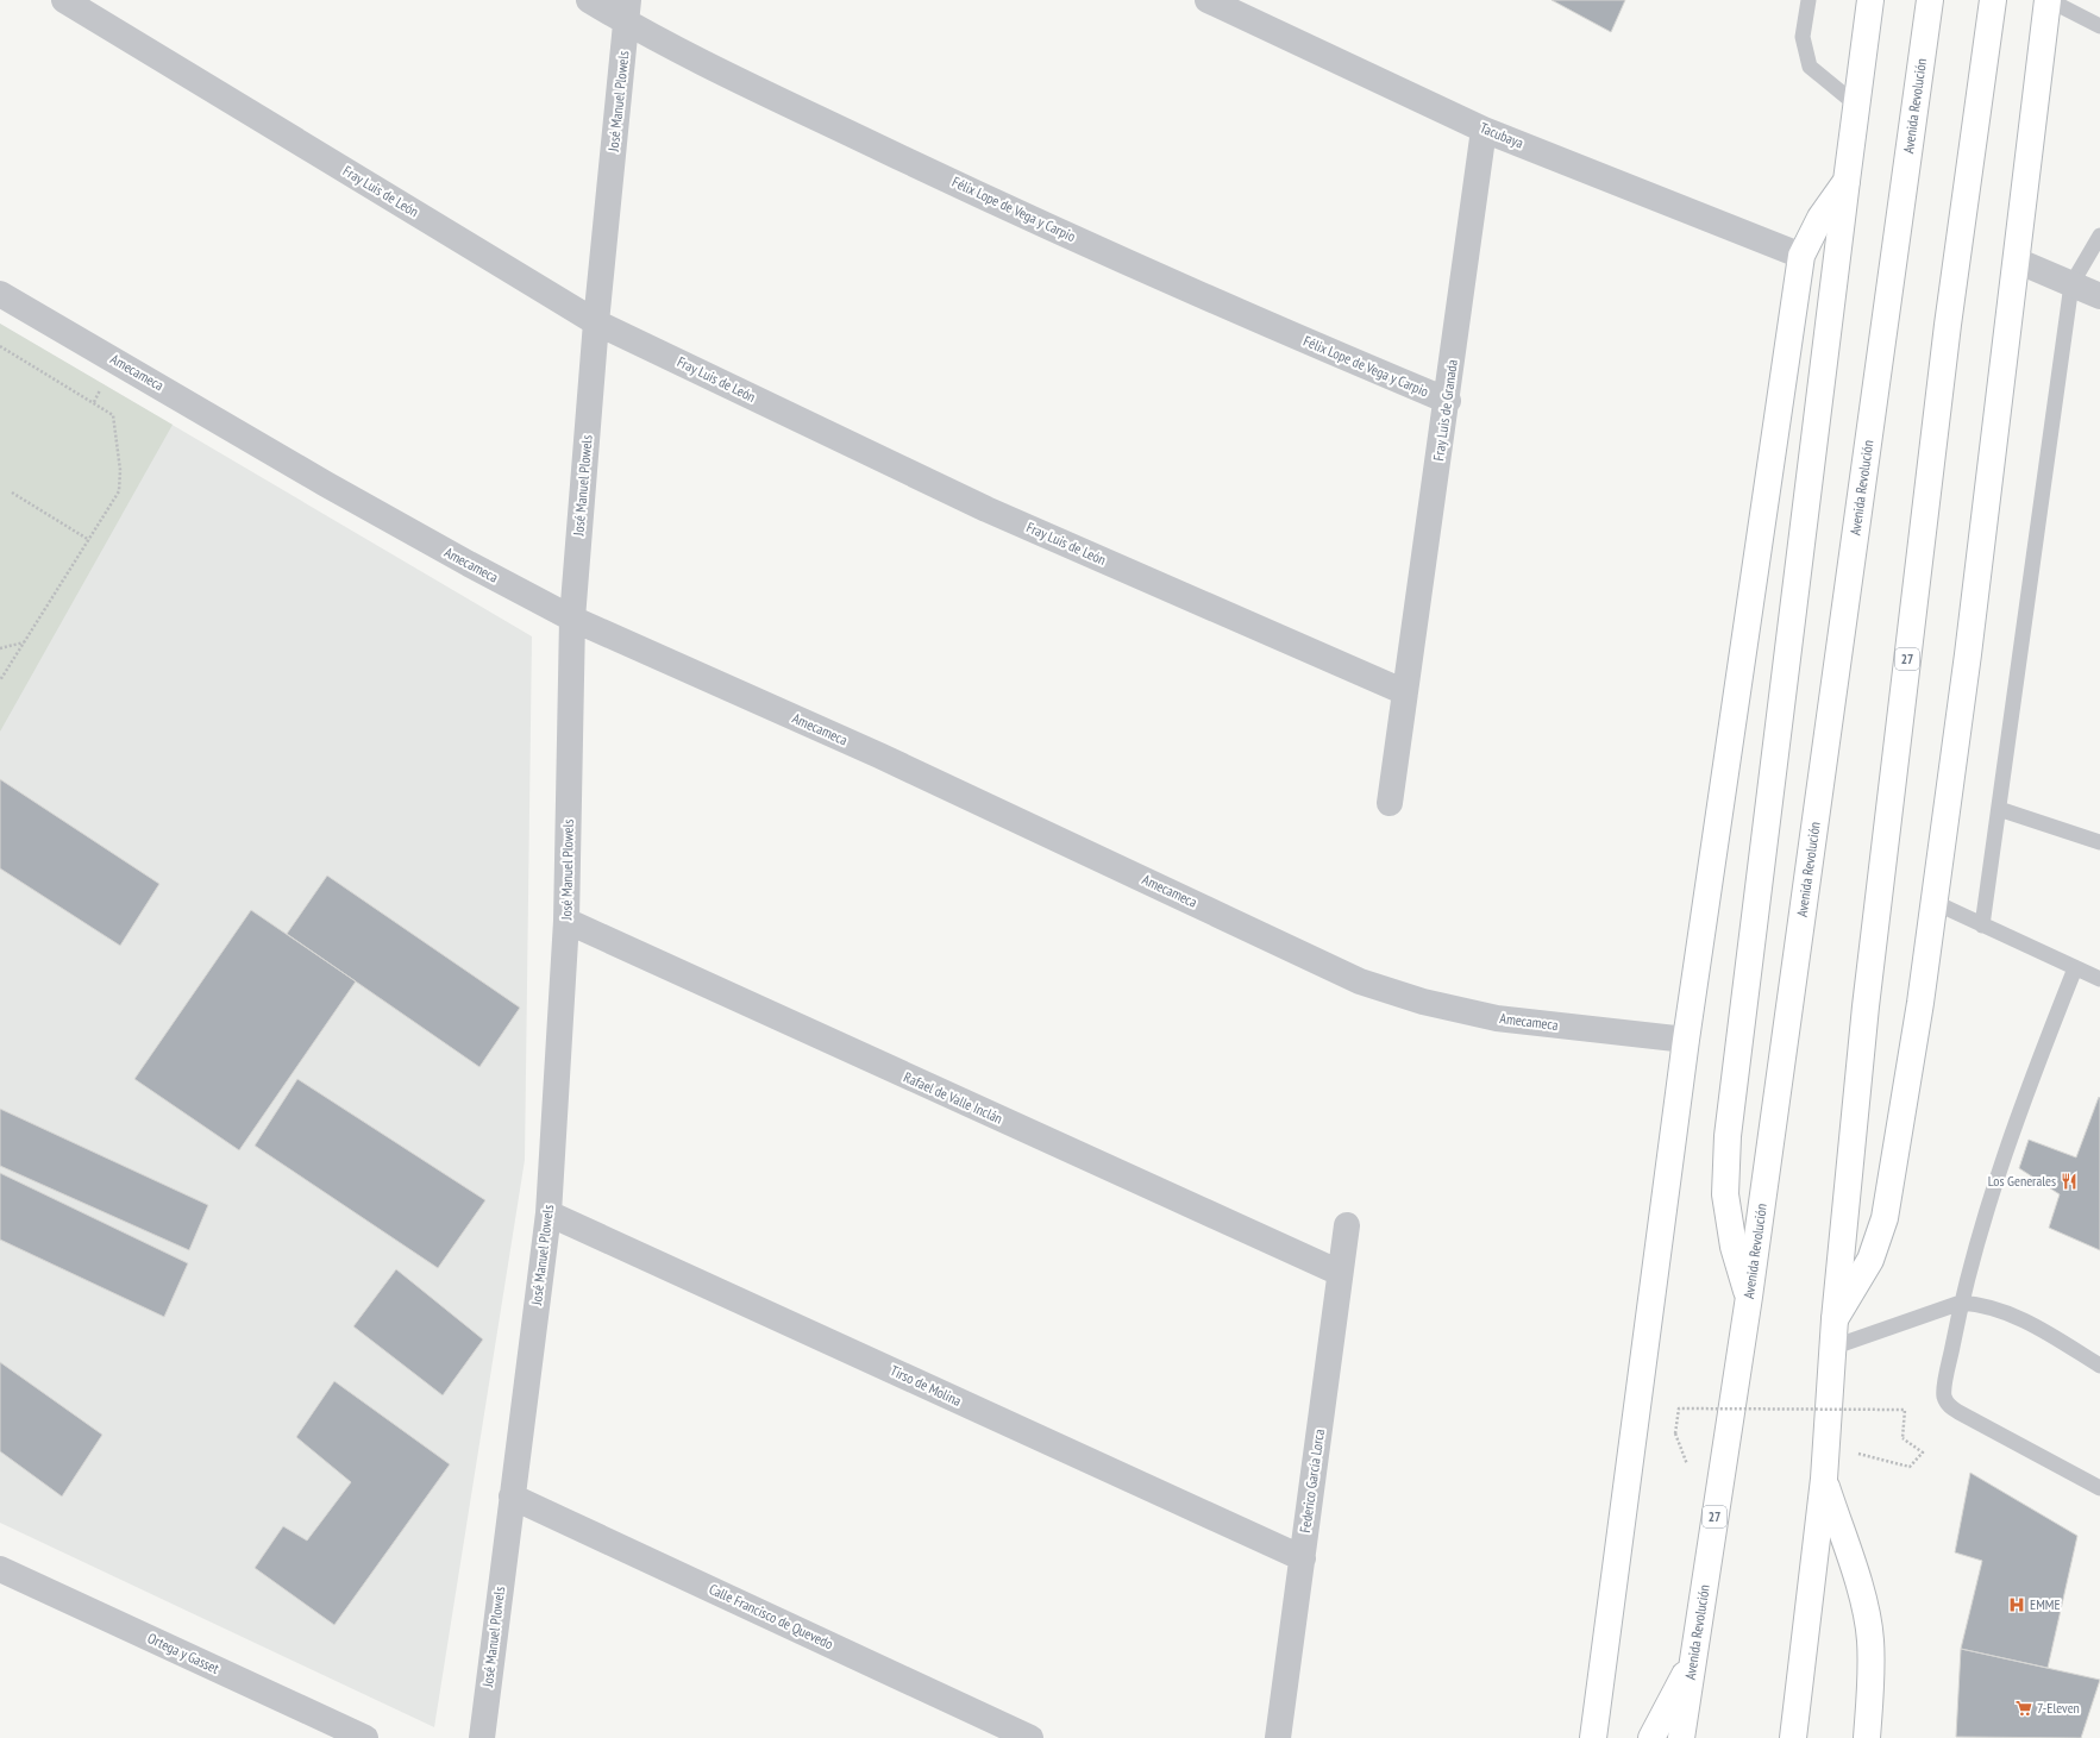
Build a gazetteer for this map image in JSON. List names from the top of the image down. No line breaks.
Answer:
{"streets":{"main road":["Avenida Revolución","27"],"street":["José Manuel Plowels","Tacubaya","Fray Luis de León","Félix Lope de Vega y Carpio","Amecameca","Fray Luis de Granada","Rafael de Valle Inclán","Tirso de Molina","Federico García Lorca","Calle Francisco de Quevedo","Ortega y Gasset"]},"crossings":[["José Manuel Plowels","Fray Luis de León"],["José Manuel Plowels","Félix Lope de Vega y Carpio"],["José Manuel Plowels","Amecameca"],["José Manuel Plowels","Rafael de Valle Inclán"],["José Manuel Plowels","Tirso de Molina"],["José Manuel Plowels","Calle Francisco de Quevedo"],["Tacubaya","Fray Luis de Granada"],["Fray Luis de León","Fray Luis de Granada"],["Félix Lope de Vega y Carpio","Fray Luis de Granada"],["Rafael de Valle Inclán","Federico García Lorca"],["Tirso de Molina","Federico García Lorca"]],"places":{"restaurant":["Los Generales"],"hospital":["EMME"],"supermarket":["7-Eleven"]}}
